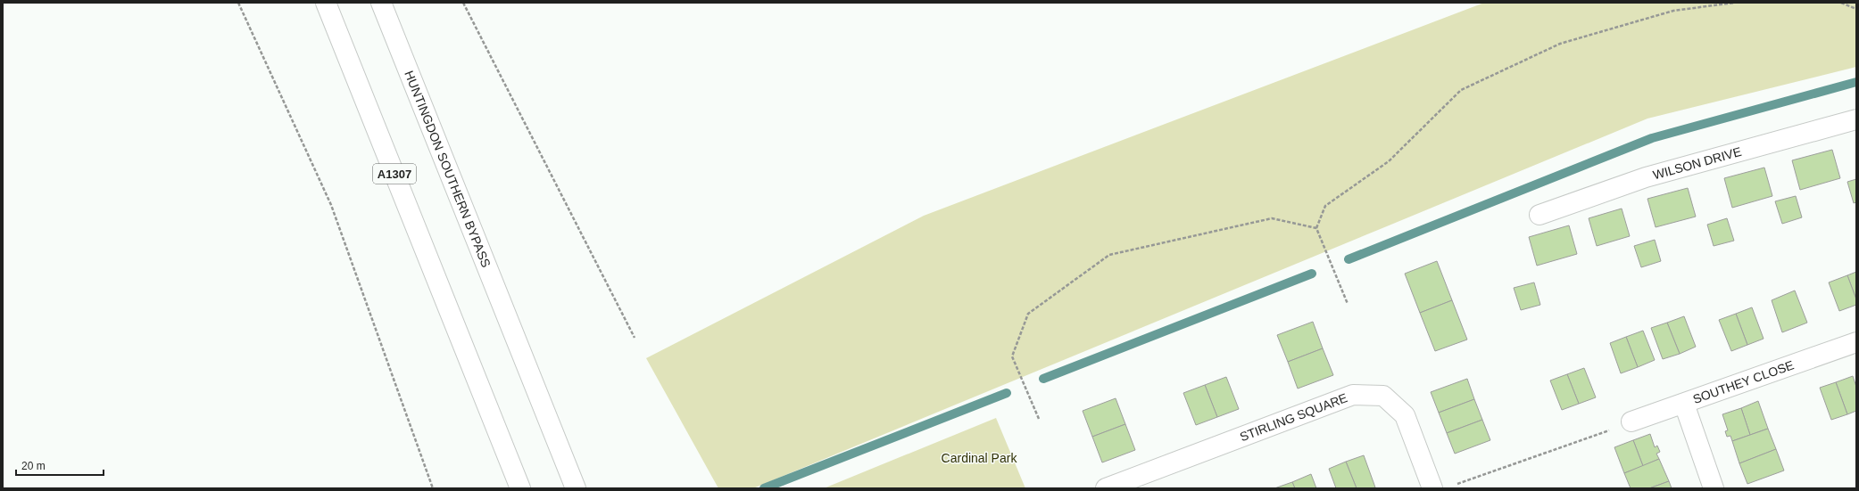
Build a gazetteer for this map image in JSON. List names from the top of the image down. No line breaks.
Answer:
{"streets":{"main road":["WILSON DRIVE","HUNTINGDON SOUTHERN BYPASS","A1307","SOUTHEY CLOSE","STIRLING SQUARE"]},"parks":["Cardinal Park"],"scale_bar":"20 m"}
